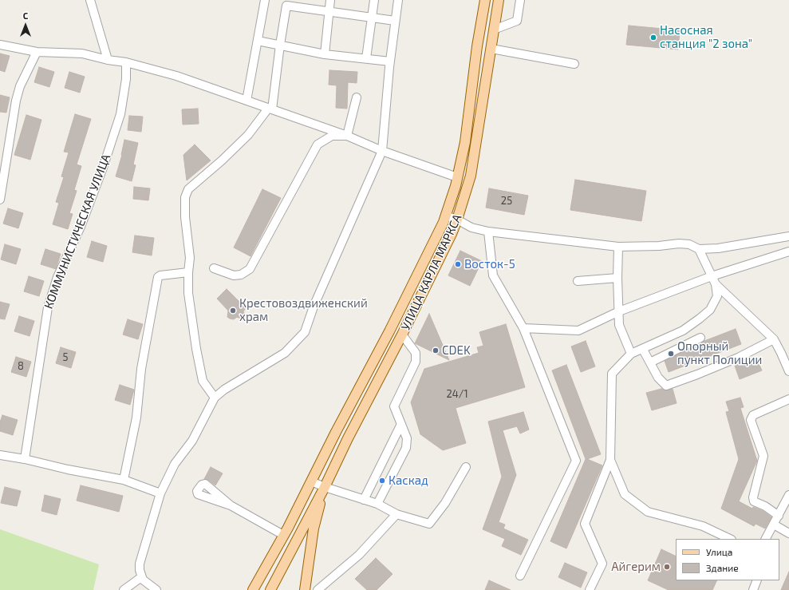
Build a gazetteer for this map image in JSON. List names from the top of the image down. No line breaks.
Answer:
{"streets":{"main road":["УЛИЦА КАРЛА МАРКСА"],"street":["КОММУНИСТИЧЕСКАЯ УЛИЦА"]},"places":["Насосная станция \"2 зона\"","Восток-5","Крестовоздвиженский храм","CDEK","Опорный пункт Полиции","Каскад","Айгерим"],"house_numbers":["25","5","8","24/1"],"legend":["Улица","Здание"],"north":"top"}
